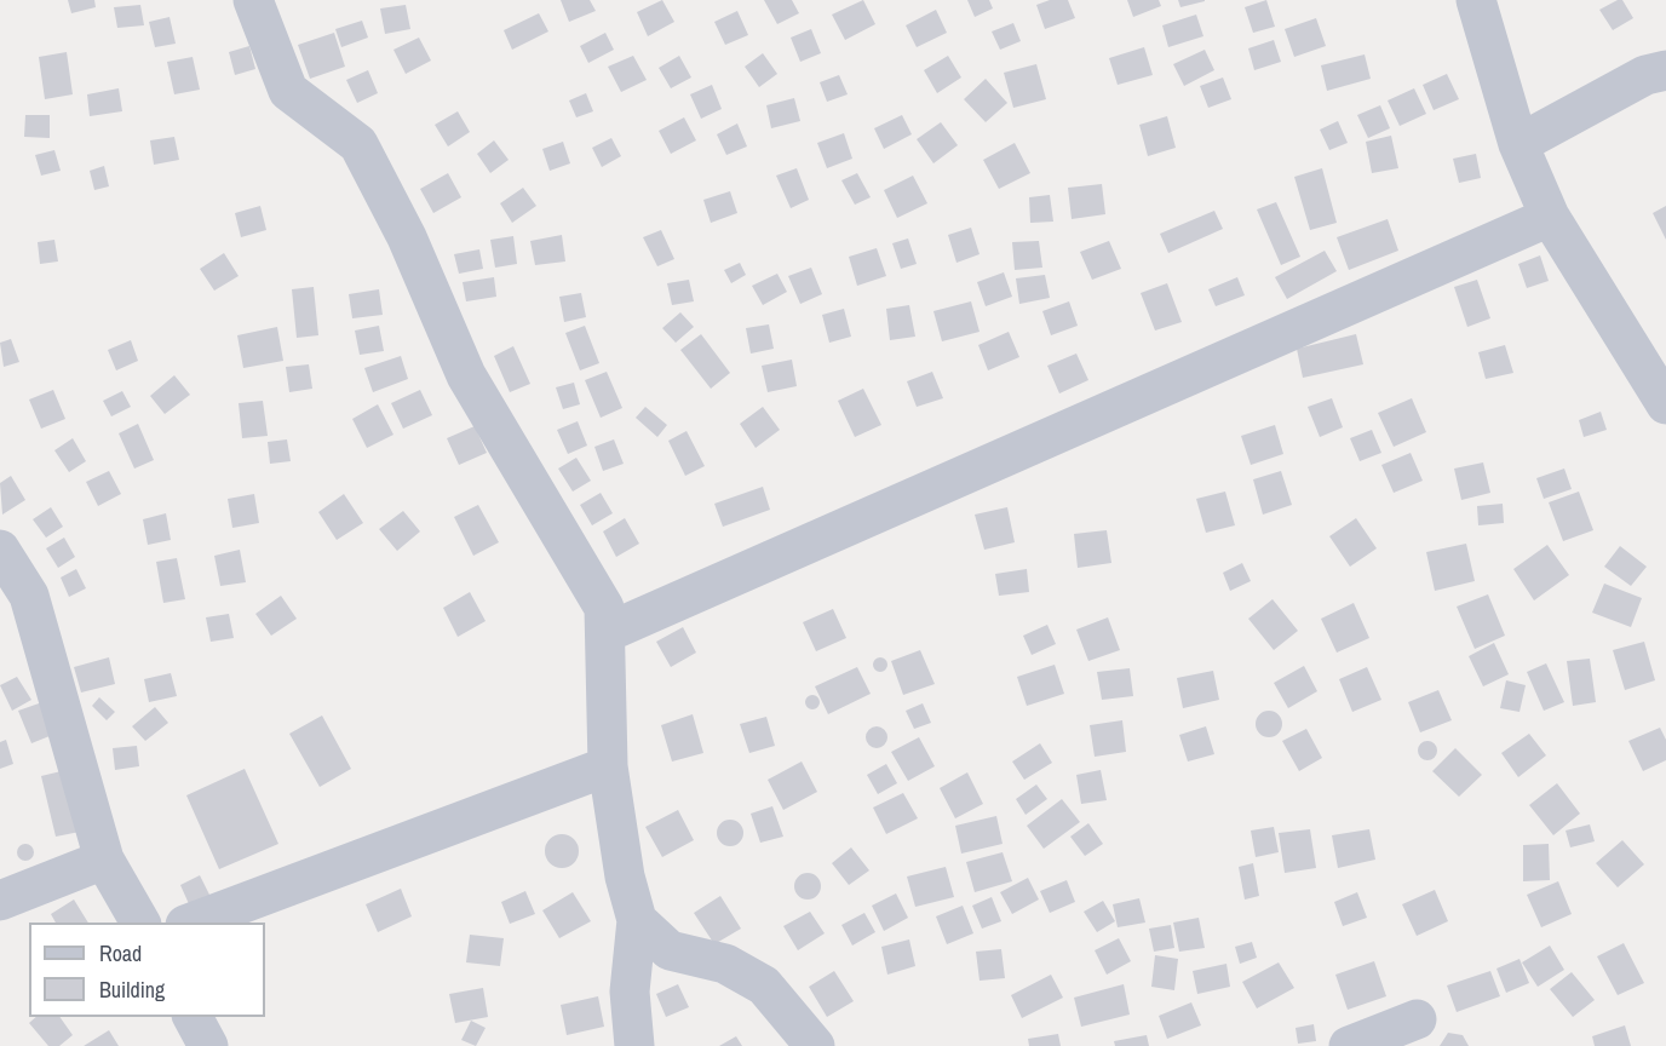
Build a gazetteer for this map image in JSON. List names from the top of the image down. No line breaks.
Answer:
{"legend":["Road","Building"]}
